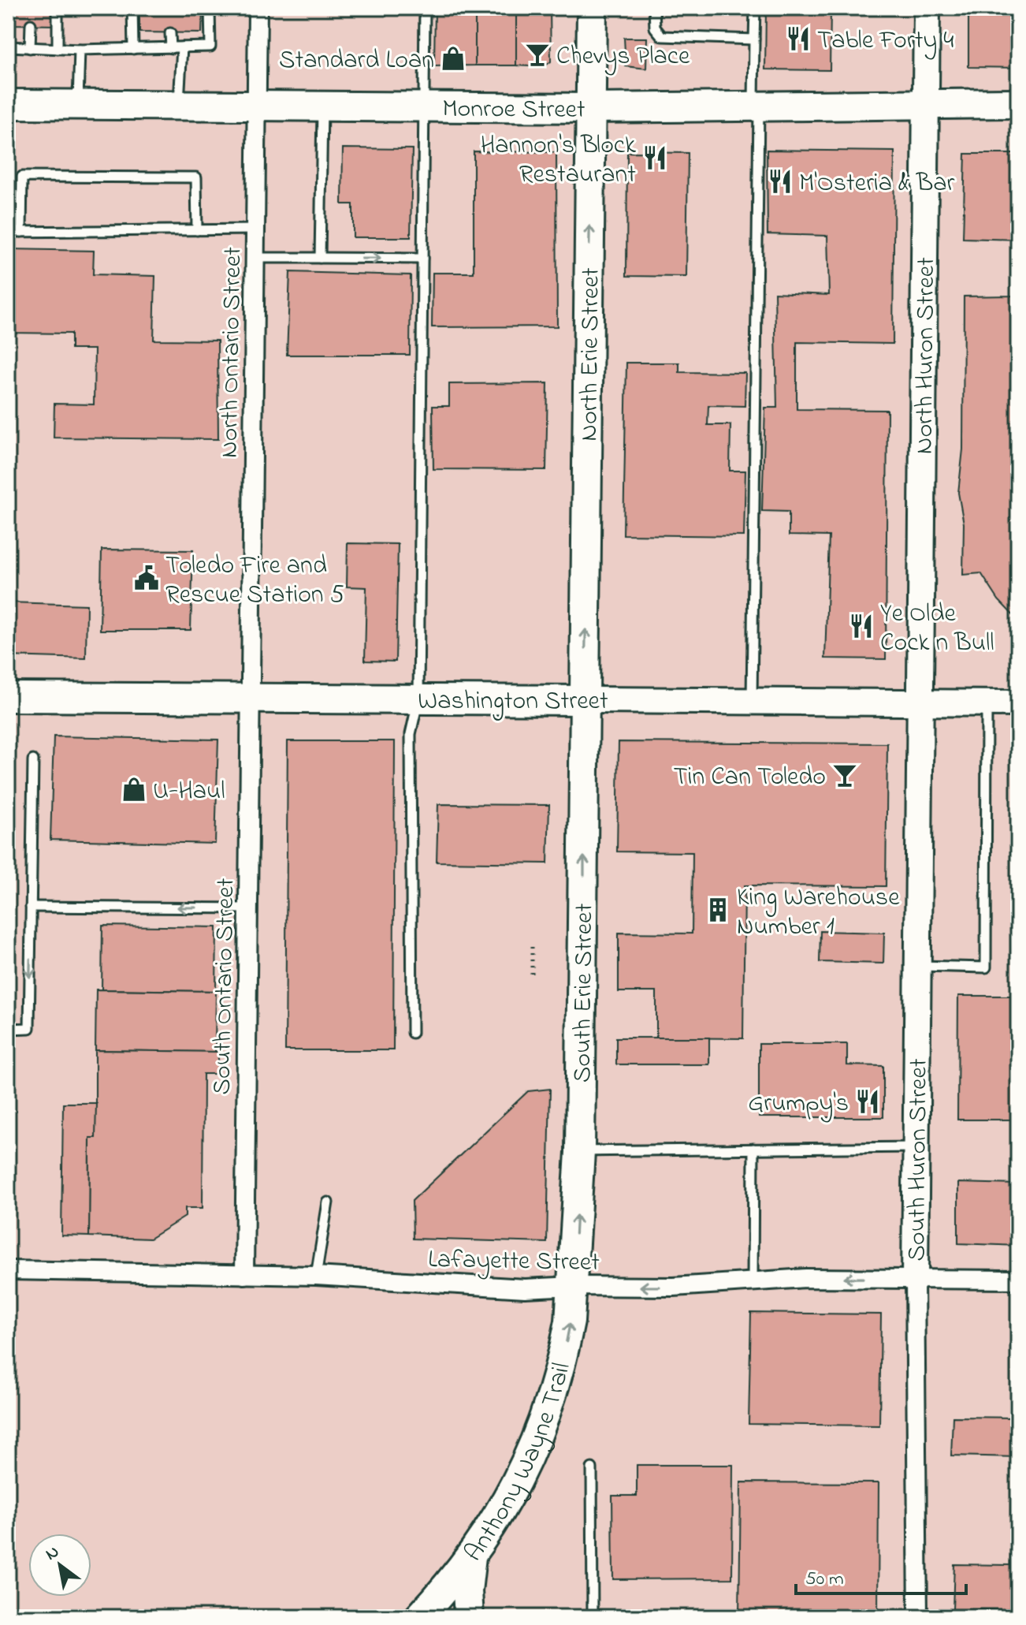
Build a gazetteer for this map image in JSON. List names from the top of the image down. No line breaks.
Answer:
{"streets":{"main road":["Monroe Street","North Erie Street","Washington Street","South Erie Street","Anthony Wayne Trail"],"street":["North Ontario Street","North Huron Street","South Ontario Street","South Huron Street","Lafayette Street"]},"crossings":[["Monroe Street","North Ontario Street"],["Monroe Street","North Erie Street"],["Monroe Street","North Huron Street"],["North Ontario Street","Washington Street"],["North Ontario Street","South Ontario Street"],["North Erie Street","Washington Street"],["North Erie Street","South Erie Street"],["North Huron Street","Washington Street"],["North Huron Street","South Huron Street"],["Washington Street","South Ontario Street"],["Washington Street","South Erie Street"],["Washington Street","South Huron Street"],["South Ontario Street","Lafayette Street"],["South Erie Street","Lafayette Street"],["South Erie Street","Anthony Wayne Trail"],["South Huron Street","Lafayette Street"],["Lafayette Street","Anthony Wayne Trail"]],"one_way":["North Erie Street","South Erie Street","Anthony Wayne Trail"],"places":{"restaurant":["Table Forty 4","Hannon's Block Restaurant","M'Osteria & Bar","Ye Olde Cock n Bull","Grumpy's"],"bar":["Chevys Place","Tin Can Toledo"],"shop":["Standard Loan","U-Haul"],"public building":["Toledo Fire and Rescue Station 5"],"building":["King Warehouse Number 1"]},"scale_bar":"50 m","north":"top left"}
